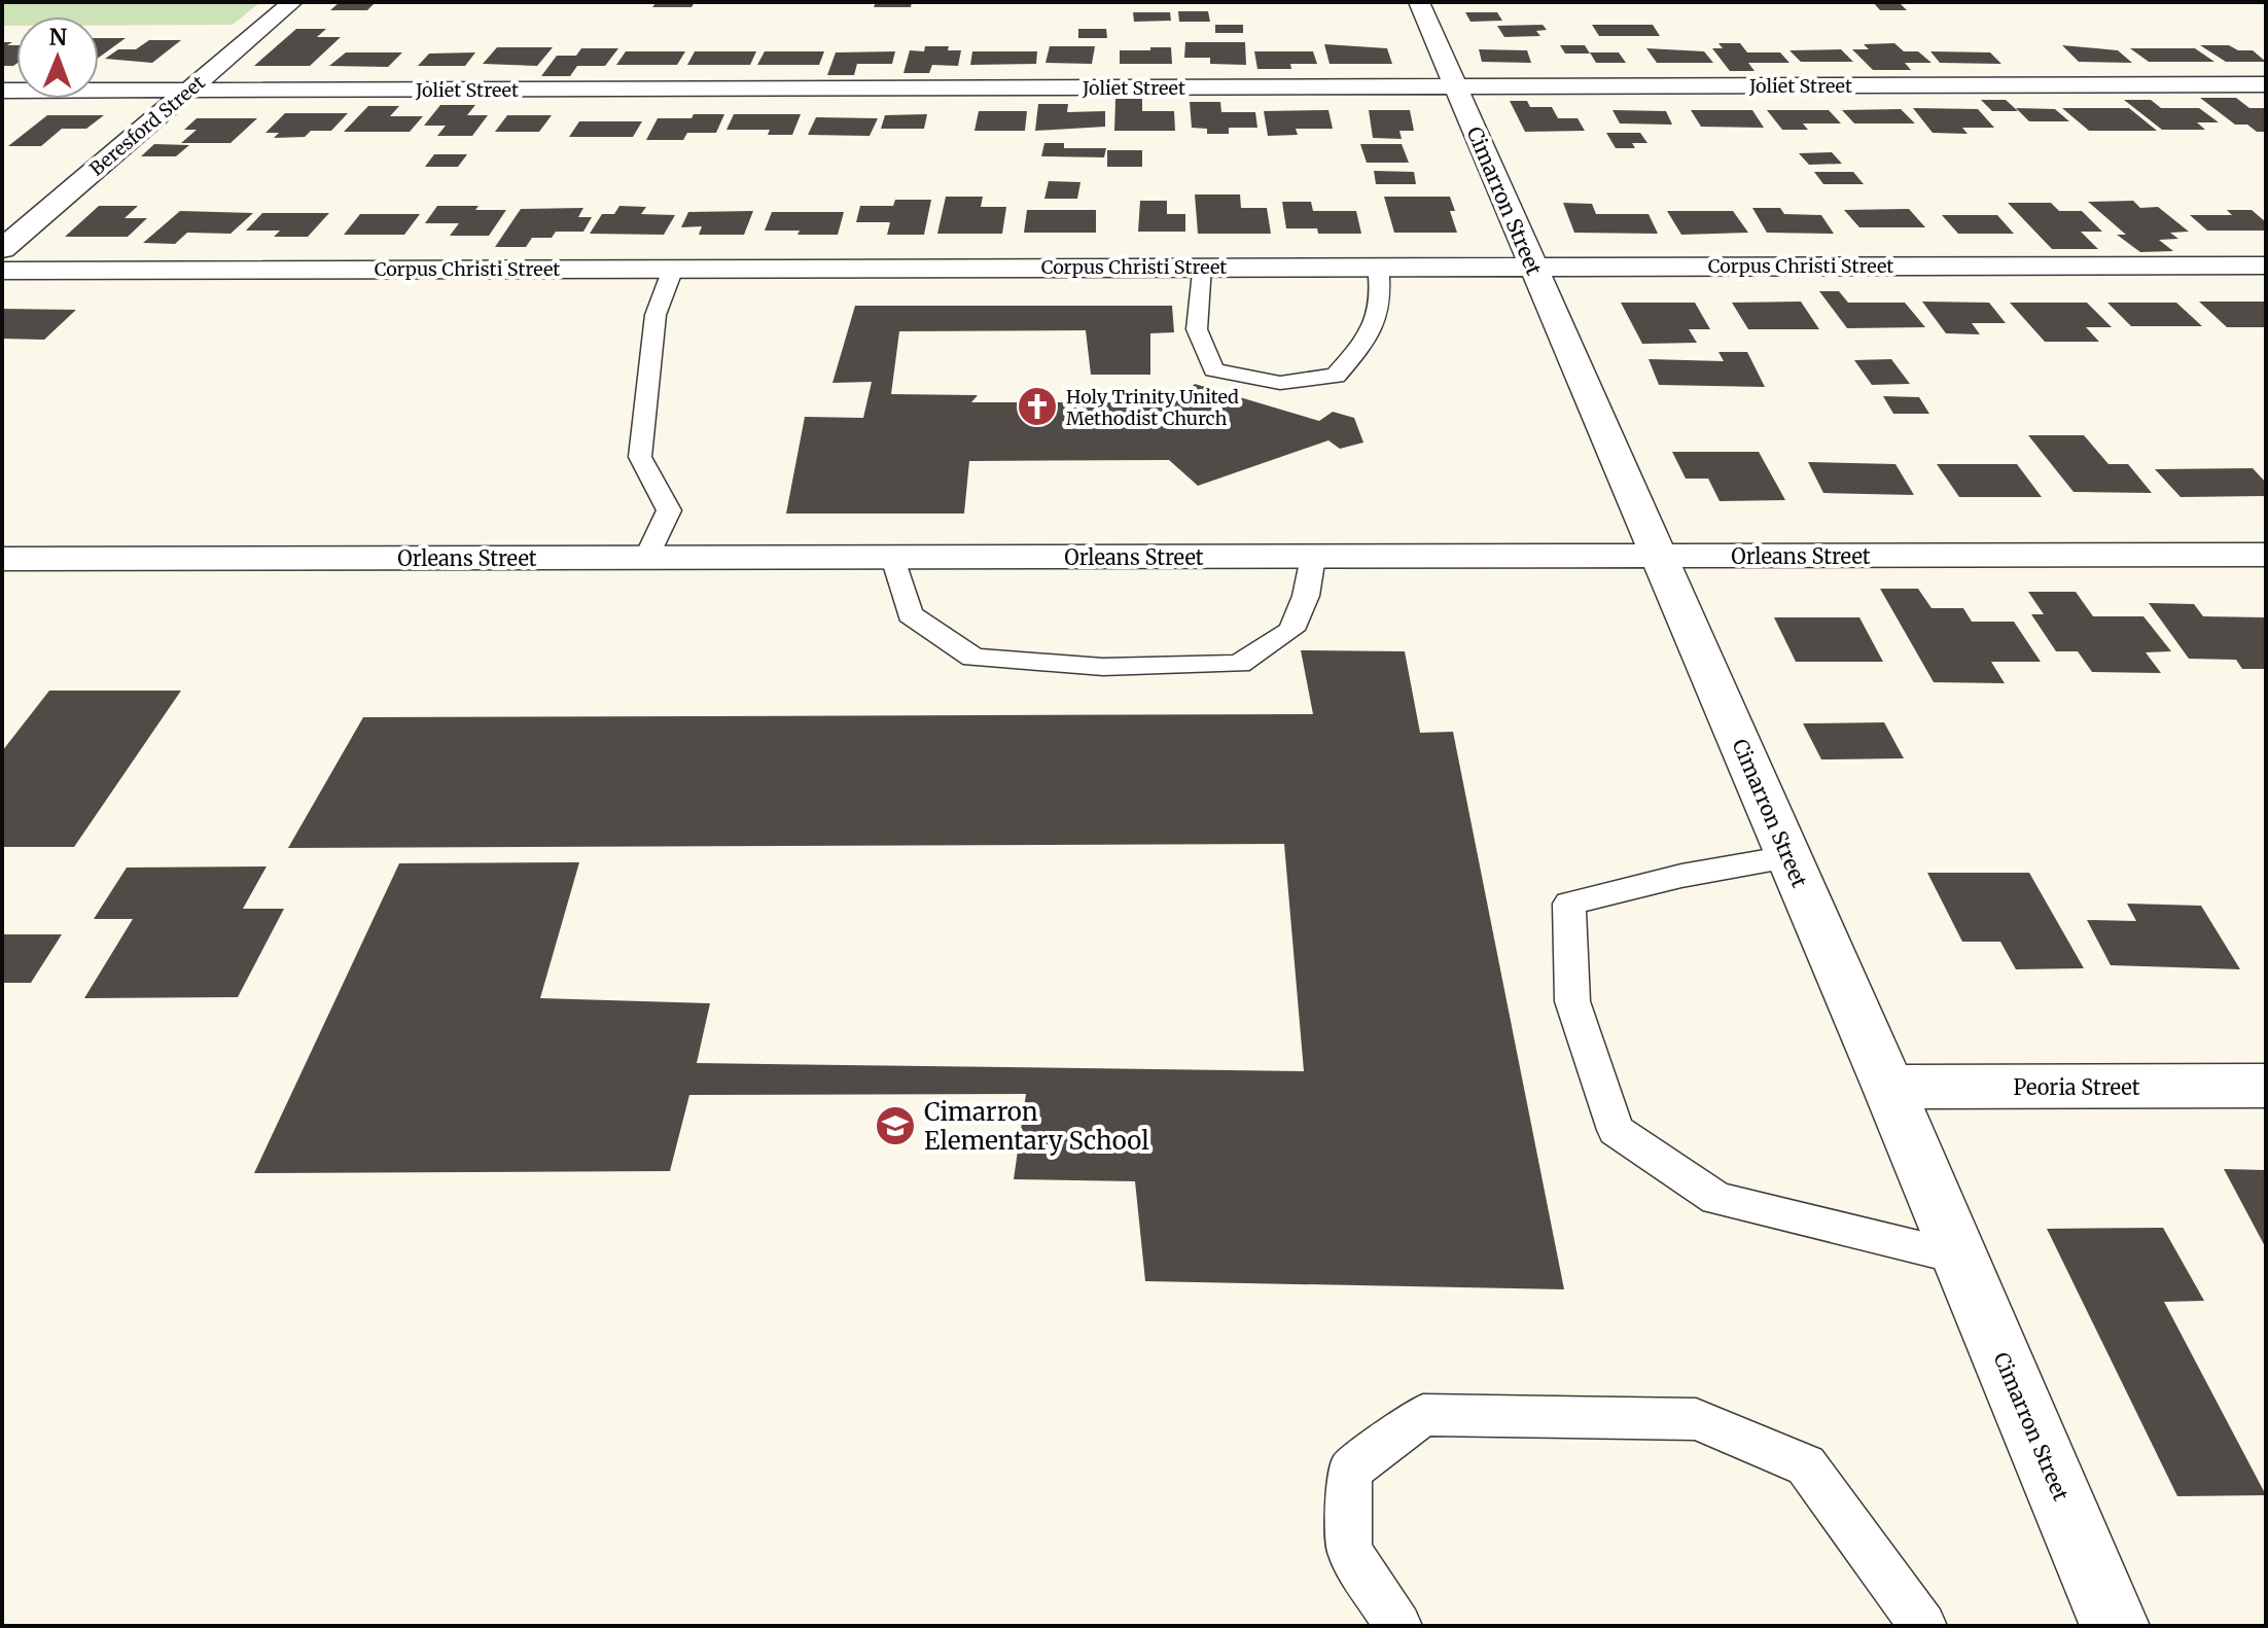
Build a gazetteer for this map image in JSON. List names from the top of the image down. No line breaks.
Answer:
{"streets":{"street":["Joliet Street","Beresford Street","Cimarron Street","Corpus Christi Street","Orleans Street","Peoria Street"]},"crossings":[["Joliet Street","Beresford Street"],["Joliet Street","Cimarron Street"],["Cimarron Street","Corpus Christi Street"],["Cimarron Street","Orleans Street"],["Cimarron Street","Peoria Street"]],"places":{"church":["Holy Trinity United Methodist Church"],"school or university":["Cimarron Elementary School"]},"north":"top"}
